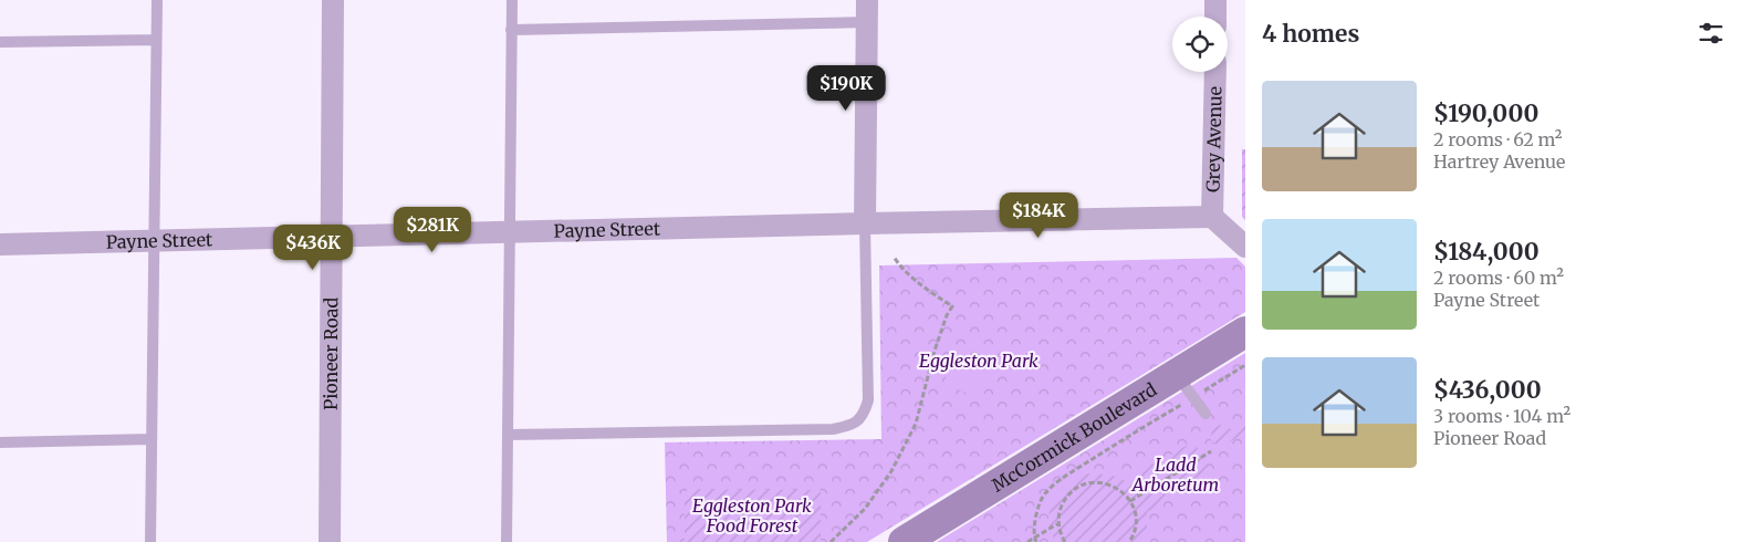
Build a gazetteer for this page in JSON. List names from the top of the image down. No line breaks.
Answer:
{"streets":{"main road":["McCormick Boulevard"],"street":["Grey Avenue","Payne Street","Pioneer Road"]},"crossings":[["Grey Avenue","Payne Street"],["Payne Street","Pioneer Road"]],"parks":["Eggleston Park","Ladd Arboretum","Eggleston Park Food Forest"],"page":{"heading":"4 homes","price":["$190K","$184K","$281K","$436K"],"list":[{"name":"$190,000","note":"2 rooms · 62 m² · Hartrey Avenue"},{"name":"$184,000","note":"2 rooms · 60 m² · Payne Street"},{"name":"$436,000","note":"3 rooms · 104 m² · Pioneer Road"}]}}
